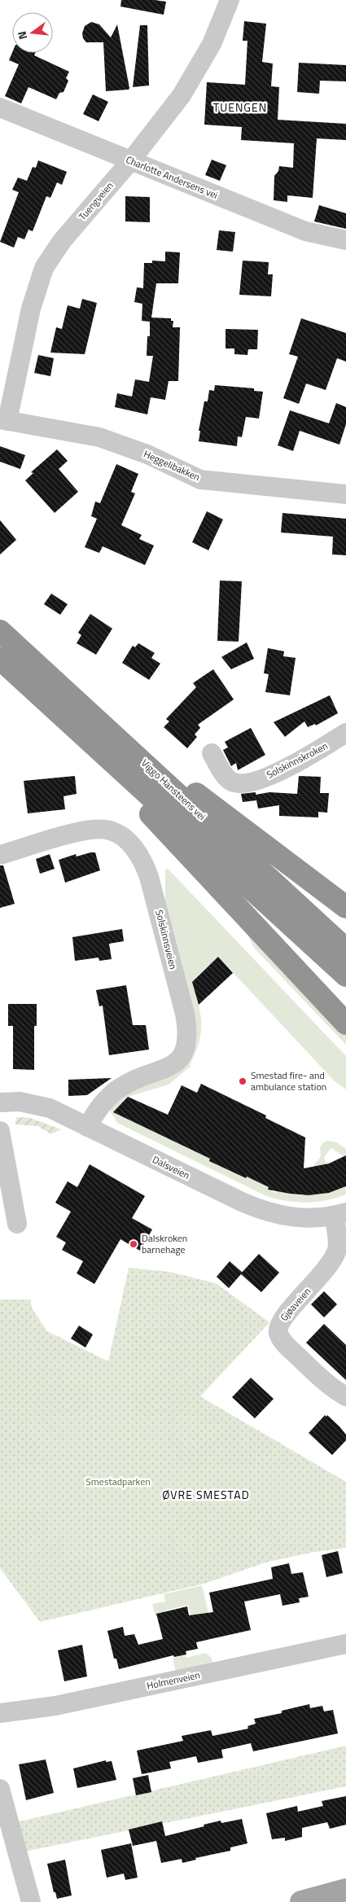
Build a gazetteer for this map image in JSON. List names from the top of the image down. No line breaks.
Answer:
{"streets":{"highway":["Viggo Hansteens vei"],"street":["Charlotte Andersens vei","Tuengveien","Heggelibakken","Solskinnskroken","Solskinnsveien","Dalsveien","Gjøaveien","Holmenveien"]},"crossings":[["Charlotte Andersens vei","Tuengveien"],["Tuengveien","Heggelibakken"],["Solskinnsveien","Dalsveien"],["Dalsveien","Gjøaveien"]],"districts":["TUENGEN","ØVRE SMESTAD"],"parks":["Smestadparken"],"places":["Smestad fire- and ambulance station","Dalskroken barnehage"],"north":"left"}
